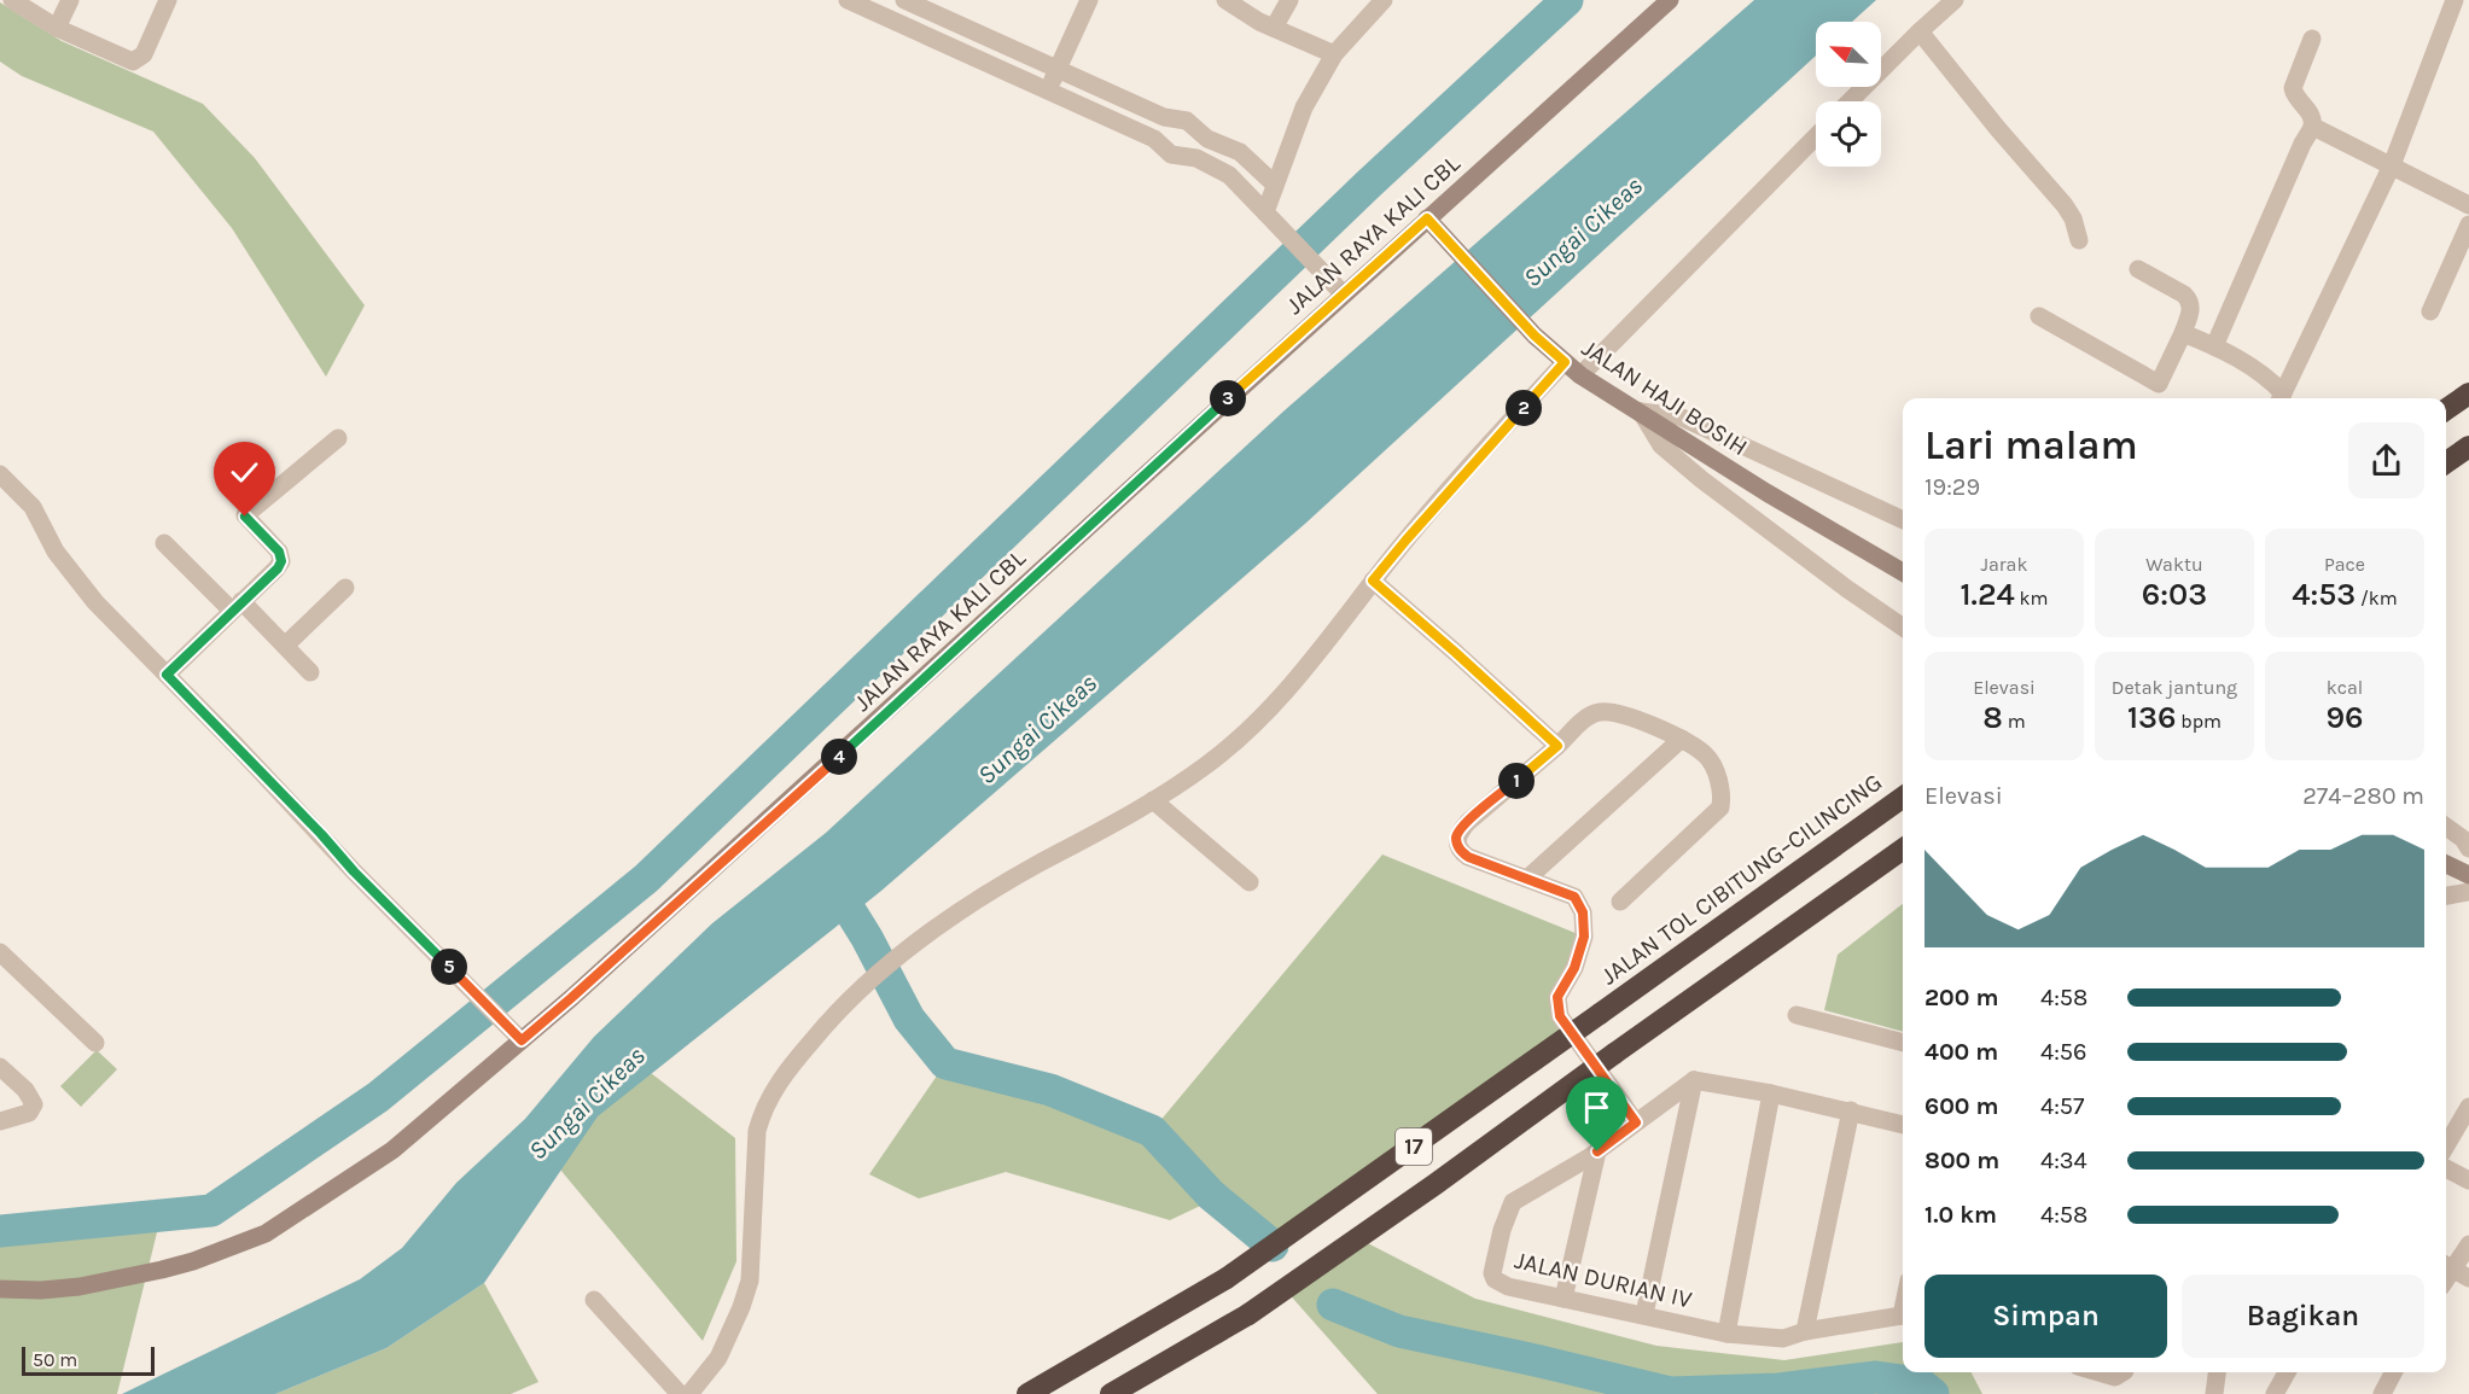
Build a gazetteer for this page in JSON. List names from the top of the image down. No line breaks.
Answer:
{"streets":{"highway":["JALAN TOL CIBITUNG–CILINCING","17"],"main road":["JALAN RAYA KALI CBL","JALAN HAJI BOSIH"],"street":["JALAN DURIAN IV"]},"crossings":[["JALAN RAYA KALI CBL","JALAN HAJI BOSIH"]],"water":["Sungai Cikeas"],"scale_bar":"50 m","north":"top left","page":{"pins":["3","2","4","1","5"],"heading":["Lari malam","19:29"],"stats":[["Jarak","1.24 km"],["Waktu","6:03"],["Pace","4:53 /km"],["Elevasi","8 m"],["Detak jantung","136 bpm"],["kcal","96"]],"chart":["Elevasi","274–280 m"],"list":[{"name":"200 m","note":"4:58"},{"name":"400 m","note":"4:56"},{"name":"600 m","note":"4:57"},{"name":"800 m","note":"4:34"},{"name":"1.0 km","note":"4:58"}],"buttons":["Simpan","Bagikan"],"scale":"50 m"}}
